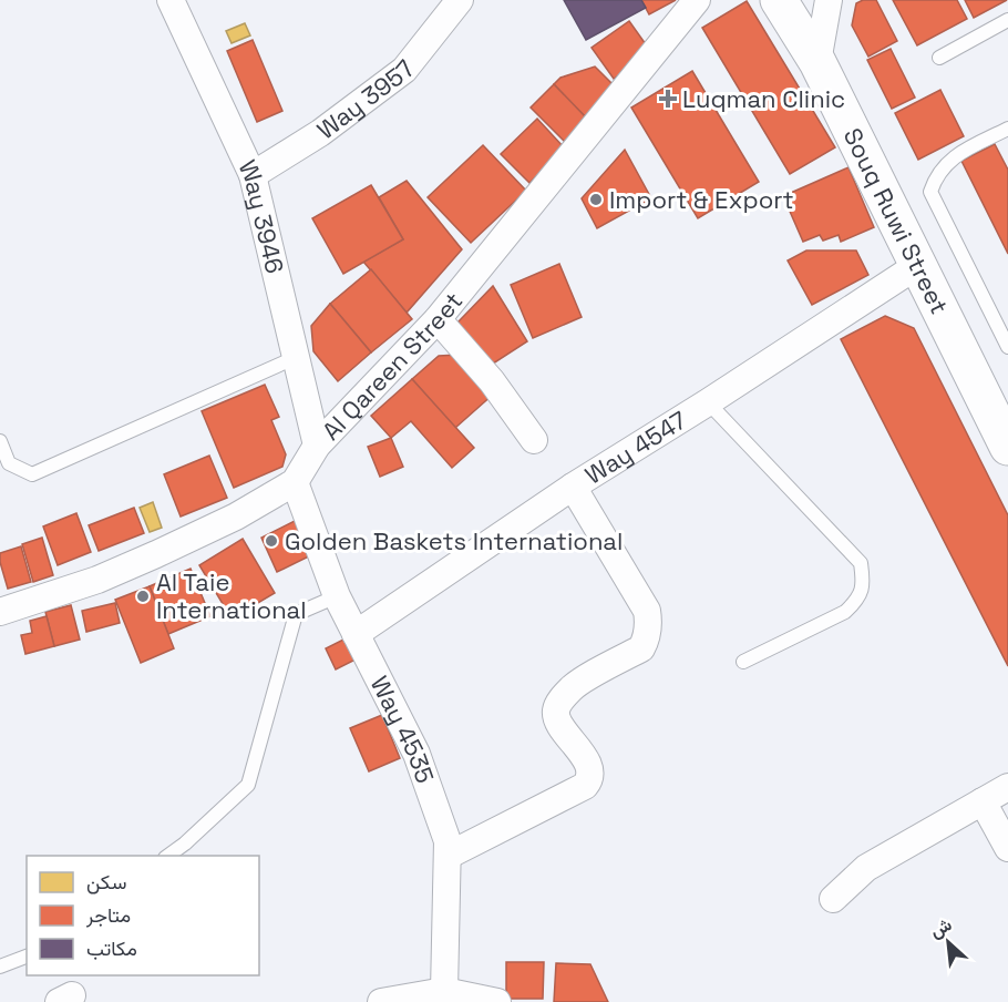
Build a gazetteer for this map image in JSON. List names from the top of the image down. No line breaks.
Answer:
{"streets":{"main road":["Souq Ruwi Street"],"street":["Way 3957","Way 3946","Al Qareen Street","Way 4547","Way 4535"]},"crossings":[["Way 3957","Way 3946"],["Way 3946","Al Qareen Street"],["Souq Ruwi Street","Way 4547"],["Al Qareen Street","Way 4535"],["Way 4547","Way 4535"]],"places":{"health":["Luqman Clinic"],"other":["Import & Export","Golden Baskets International","Al Taie International"]},"legend":["سكن","متاجر","مكاتب"],"north":"top left"}
